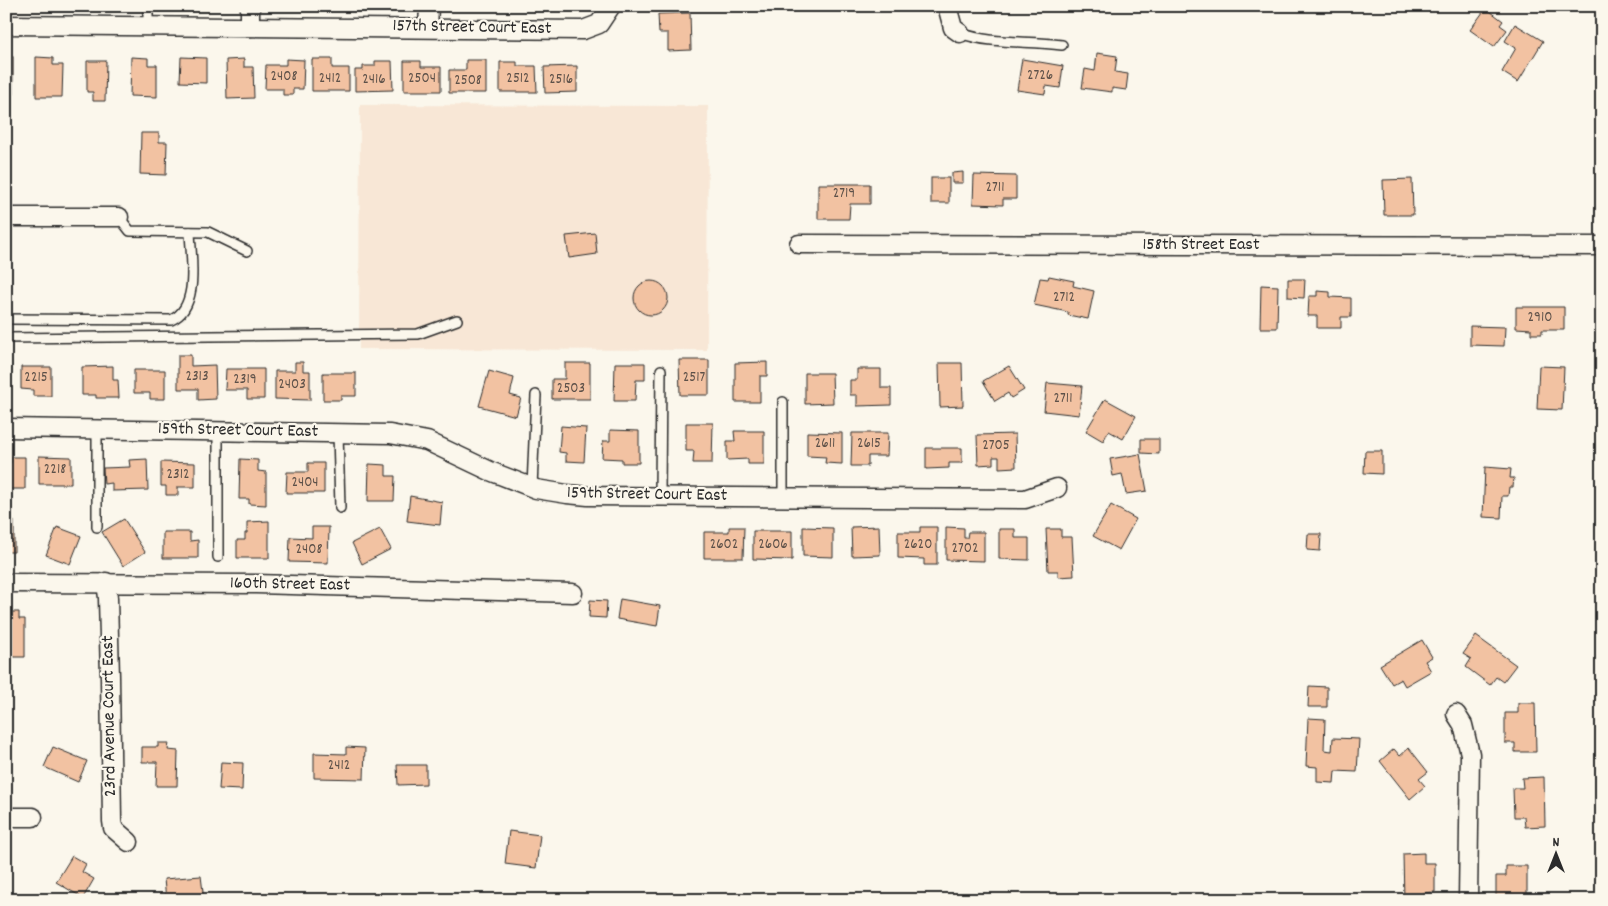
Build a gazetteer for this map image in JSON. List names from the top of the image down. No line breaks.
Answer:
{"streets":{"street":["157th Street Court East","158th Street East","159th Street Court East","160th Street East","23rd Avenue Court East"]},"crossings":[["160th Street East","23rd Avenue Court East"]],"house_numbers":["2726","2408","2412","2504","2512","2416","2516","2508","2711","2719","2712","2910","2313","2215","2517","2319","2403","2503","2711","2611","2615","2705","2218","2312","2404","2602","2606","2620","2702","2408","2412"],"north":"top"}
